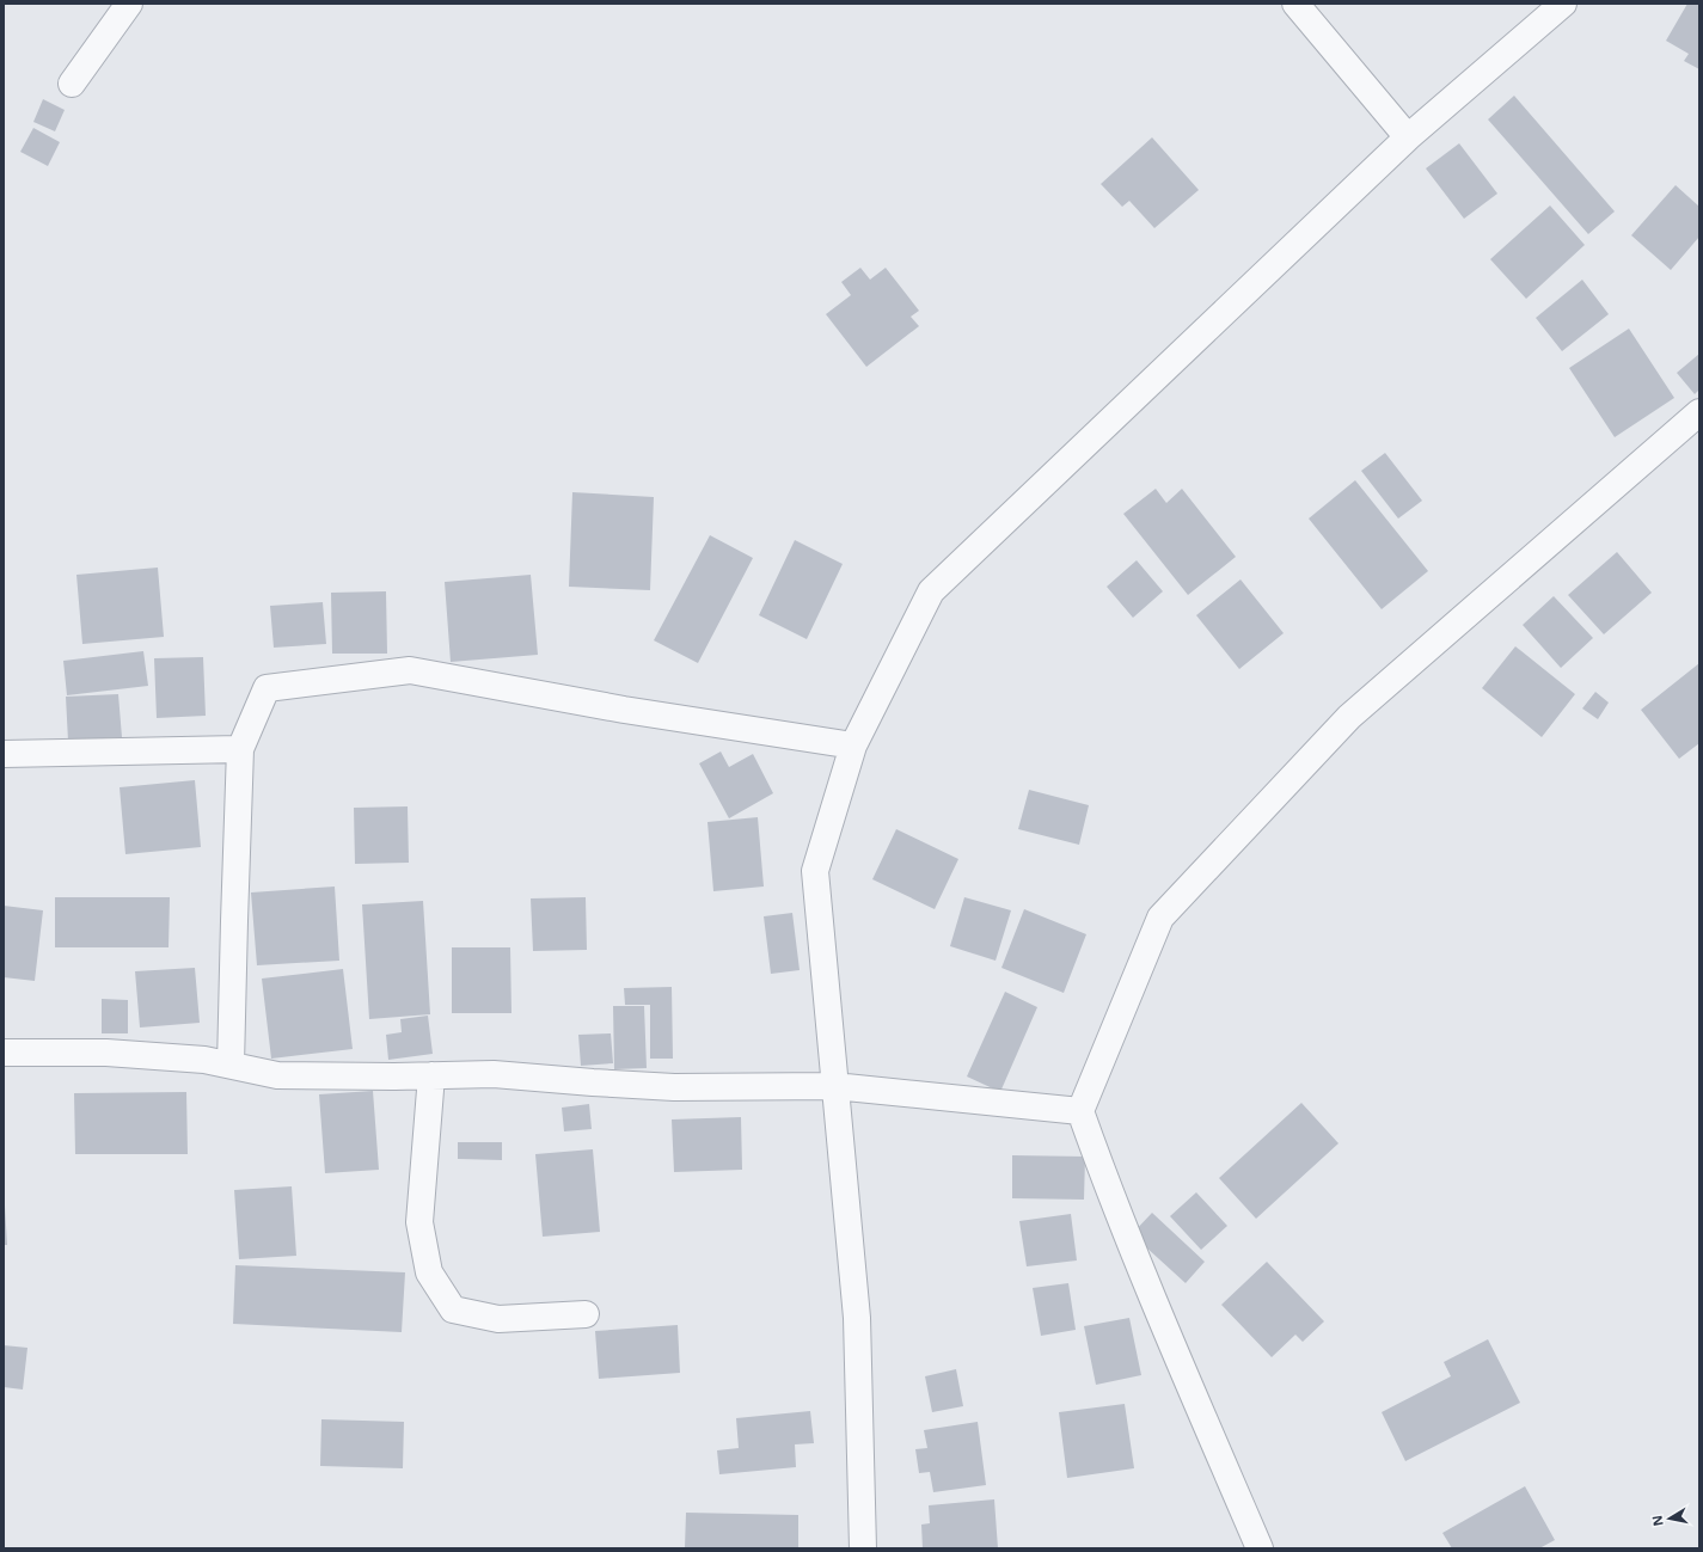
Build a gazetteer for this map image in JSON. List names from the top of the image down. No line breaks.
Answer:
{"north":"left"}
